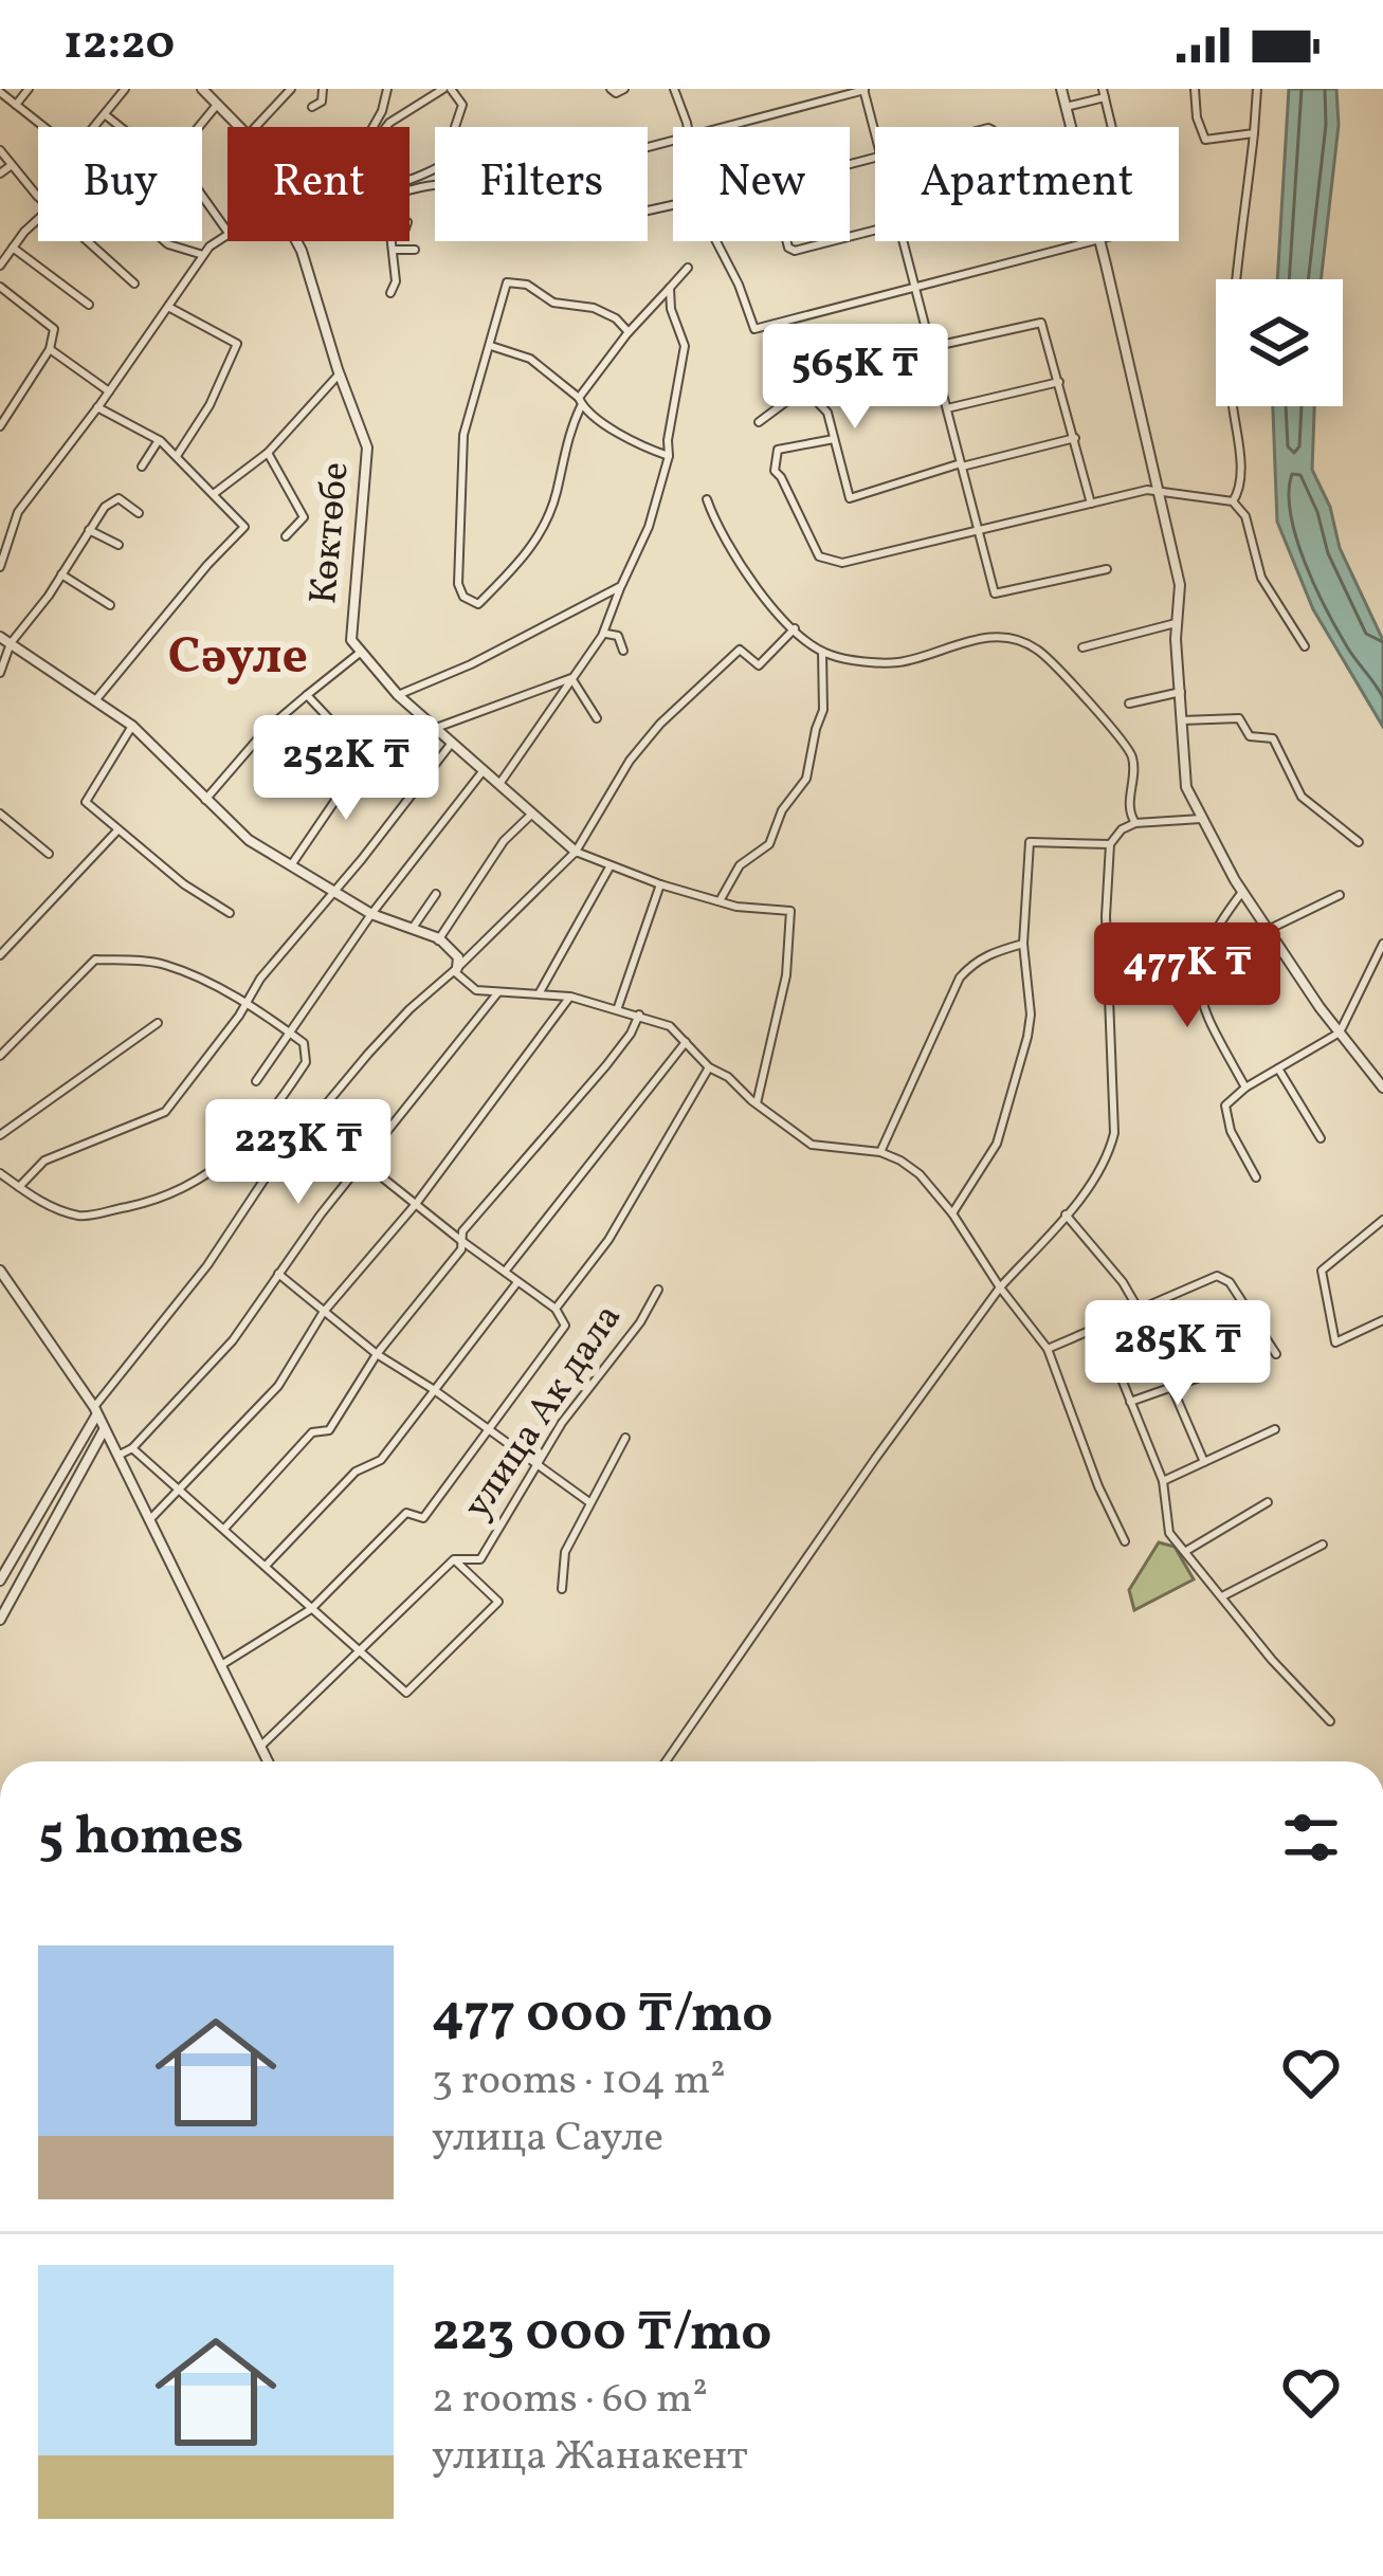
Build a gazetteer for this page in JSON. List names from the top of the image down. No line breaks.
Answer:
{"streets":{"street":["Көктөбе","улица Ак дала"]},"districts":["Сәуле"],"page":{"status":"12:20","chip":["Buy","Rent","Filters","New","Apartment"],"price":["565K ₸","252K ₸","477K ₸","223K ₸","285K ₸"],"heading":"5 homes","list":[{"name":"477 000 ₸/mo","note":"3 rooms · 104 m² · улица Сауле"},{"name":"223 000 ₸/mo","note":"2 rooms · 60 m² · улица Жанакент"}]}}
